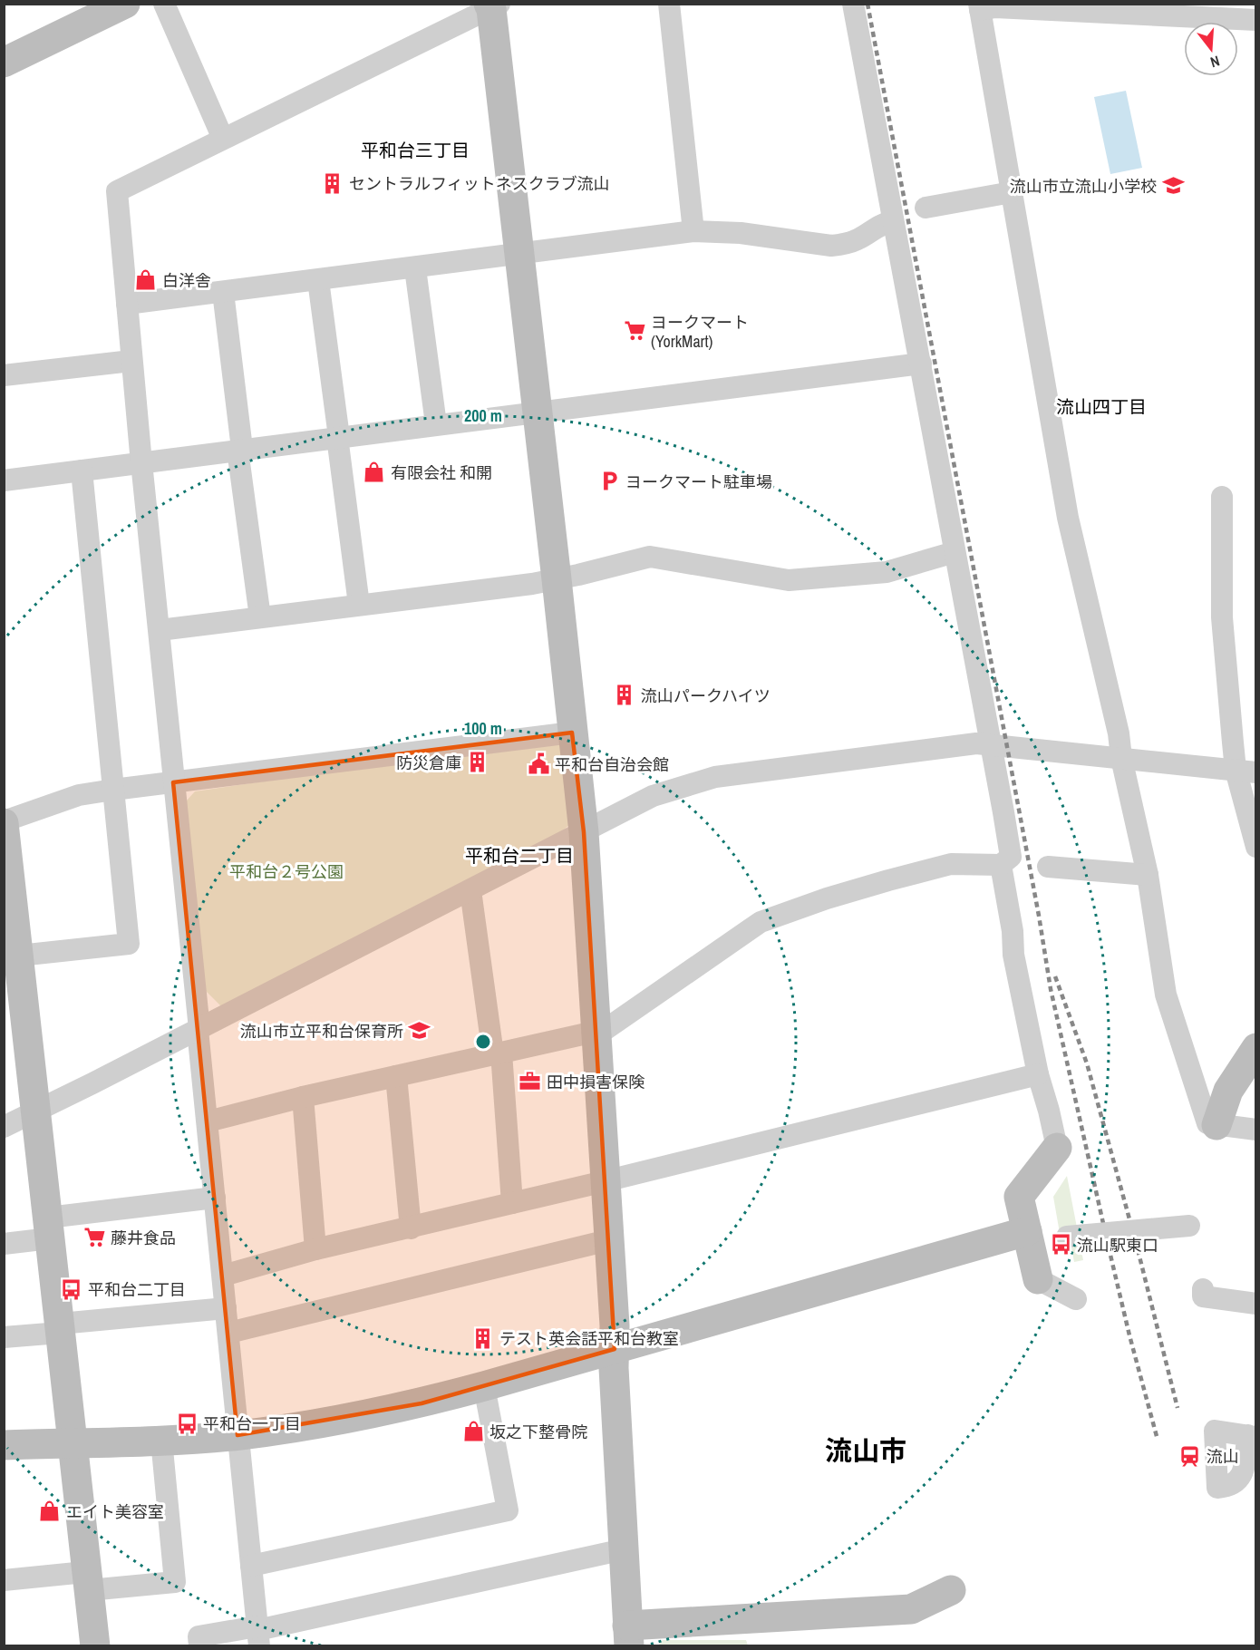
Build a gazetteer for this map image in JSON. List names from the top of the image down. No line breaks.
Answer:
{"districts":["平和台三丁目","流山四丁目","平和台二丁目","流山市"],"parks":["平和台２号公園"],"places":{"building":["セントラルフィットネスクラブ流山","流山パークハイツ","防災倉庫","テスト英会話平和台教室"],"school or university":["流山市立流山小学校","流山市立平和台保育所"],"shop":["白洋舎","有限会社 和開","坂之下整骨院","エイト美容室"],"supermarket":["ヨークマート (YorkMart)","藤井食品"],"parking":["ヨークマート駐車場"],"public building":["平和台自治会館"],"office":["田中損害保険"],"bus stop":["流山駅東口","平和台二丁目","平和台一丁目"],"station":["流山"]},"north":"bottom","rings":["200 m","100 m"]}
